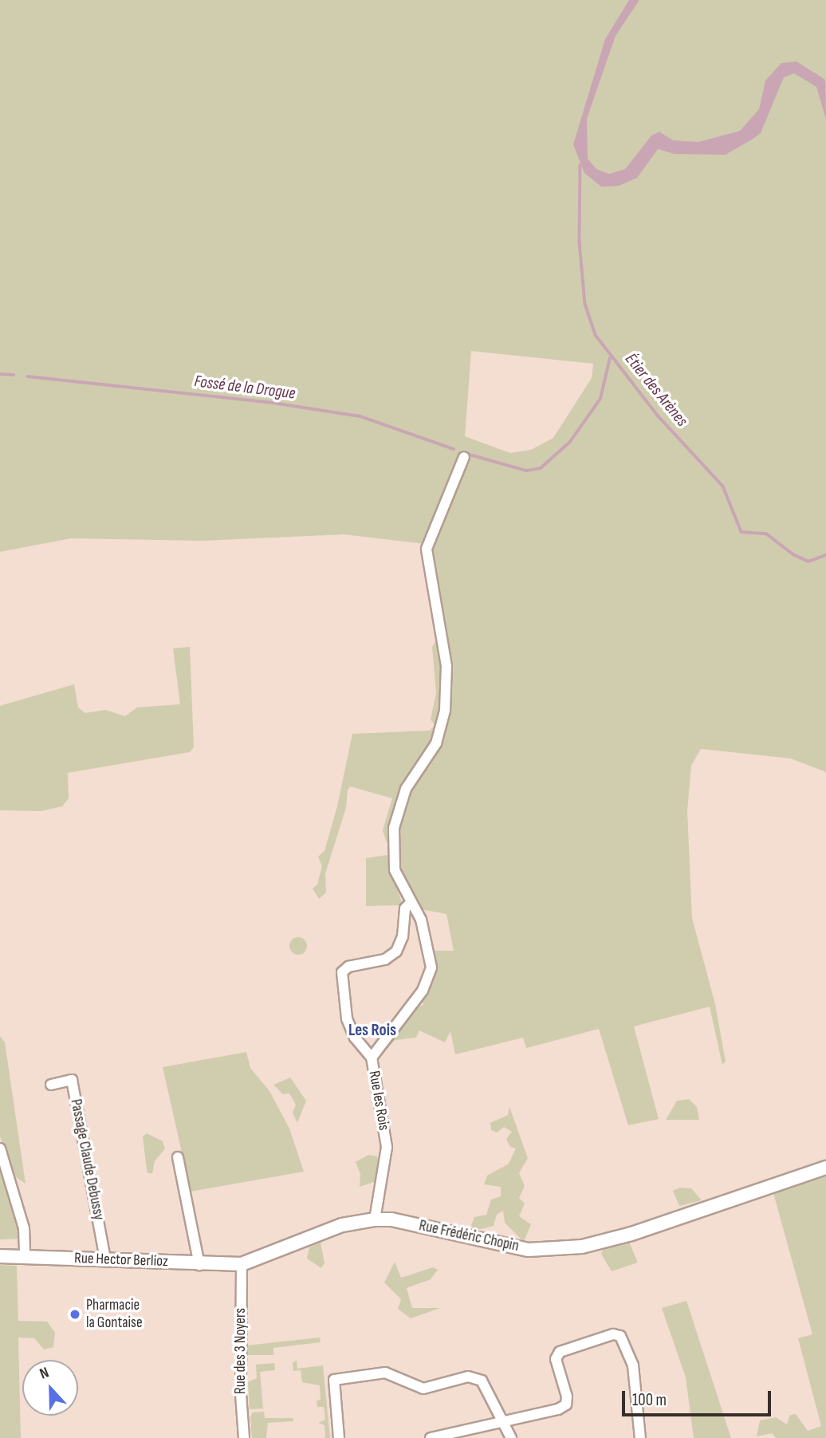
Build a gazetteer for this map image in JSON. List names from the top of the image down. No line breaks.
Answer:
{"streets":{"street":["Rue les Rois","Passage Claude Debussy","Rue Frédéric Chopin","Rue Hector Berlioz","Rue des 3 Noyers"]},"crossings":[["Rue les Rois","Rue Frédéric Chopin"],["Passage Claude Debussy","Rue Hector Berlioz"],["Rue Frédéric Chopin","Rue Hector Berlioz"],["Rue Frédéric Chopin","Rue des 3 Noyers"],["Rue Hector Berlioz","Rue des 3 Noyers"]],"districts":["Les Rois"],"water":["Fossé de la Drogue","Étier des Arènes"],"places":["Pharmacie la Gontaise"],"scale_bar":"100 m","north":"top"}
